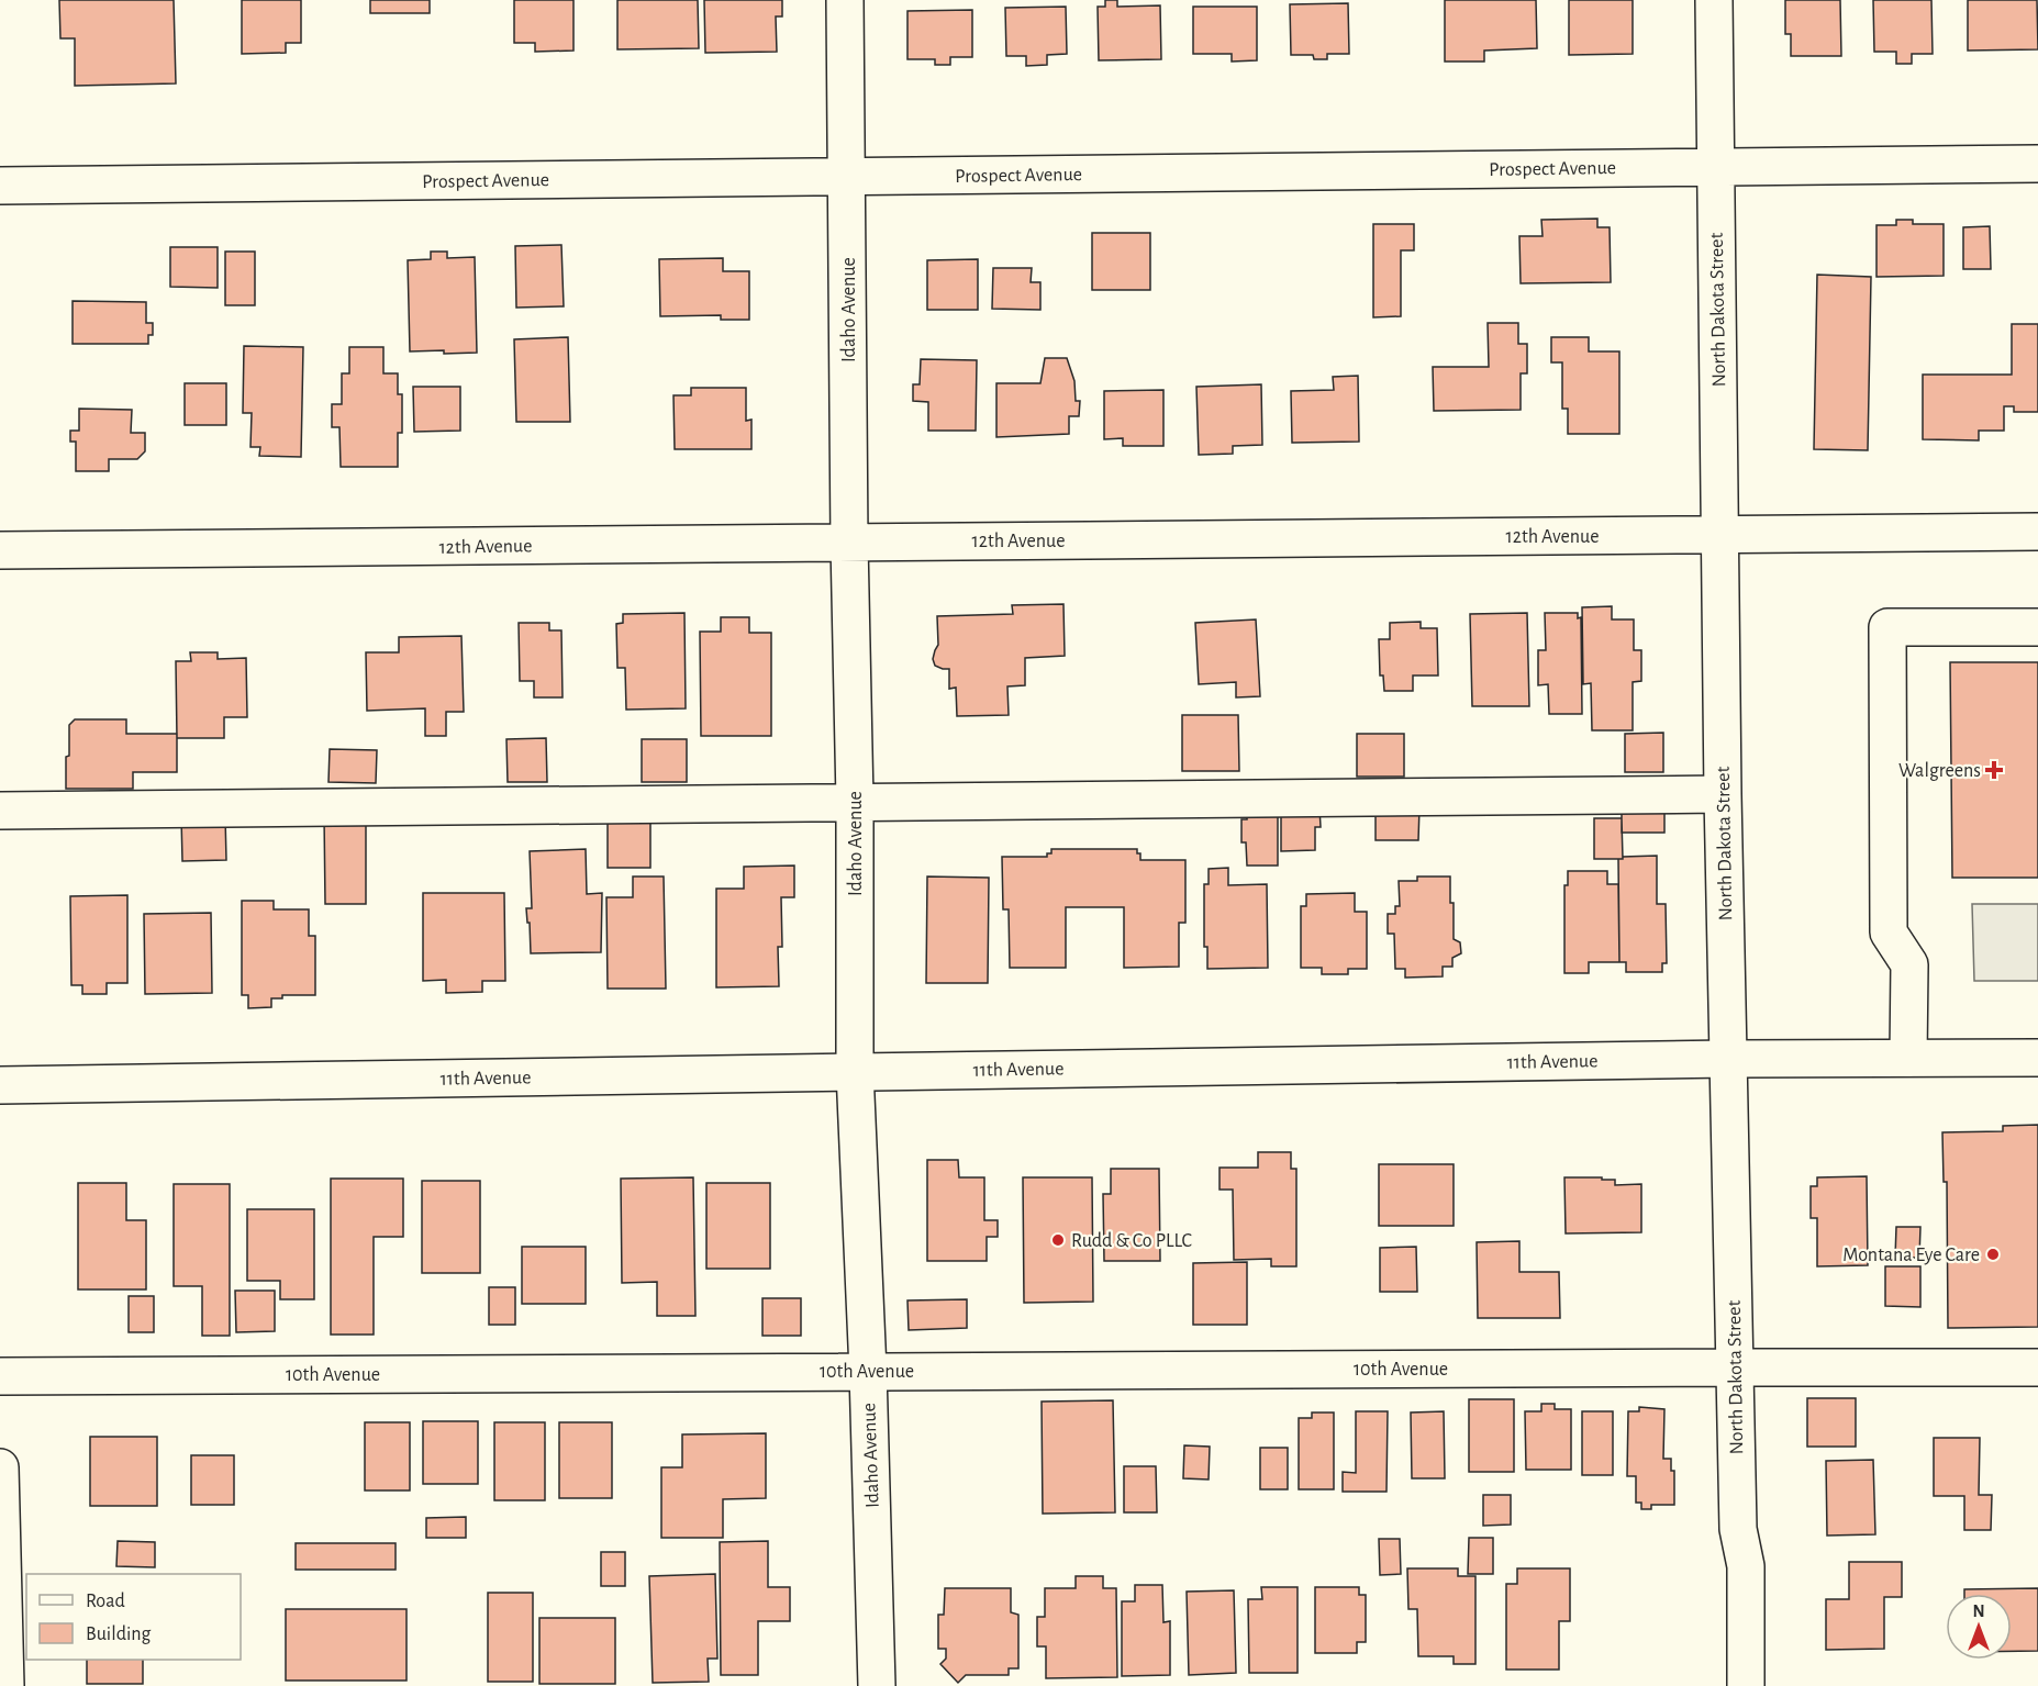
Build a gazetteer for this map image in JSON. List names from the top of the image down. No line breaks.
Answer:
{"streets":{"street":["Prospect Avenue","Idaho Avenue","North Dakota Street","12th Avenue","11th Avenue","10th Avenue"]},"crossings":[["Prospect Avenue","Idaho Avenue"],["Prospect Avenue","North Dakota Street"],["Idaho Avenue","12th Avenue"],["Idaho Avenue","11th Avenue"],["Idaho Avenue","10th Avenue"],["North Dakota Street","12th Avenue"],["North Dakota Street","11th Avenue"],["North Dakota Street","10th Avenue"]],"places":{"health":["Walgreens"],"other":["Rudd & Co PLLC","Montana Eye Care"]},"legend":["Road","Building"],"north":"top"}
